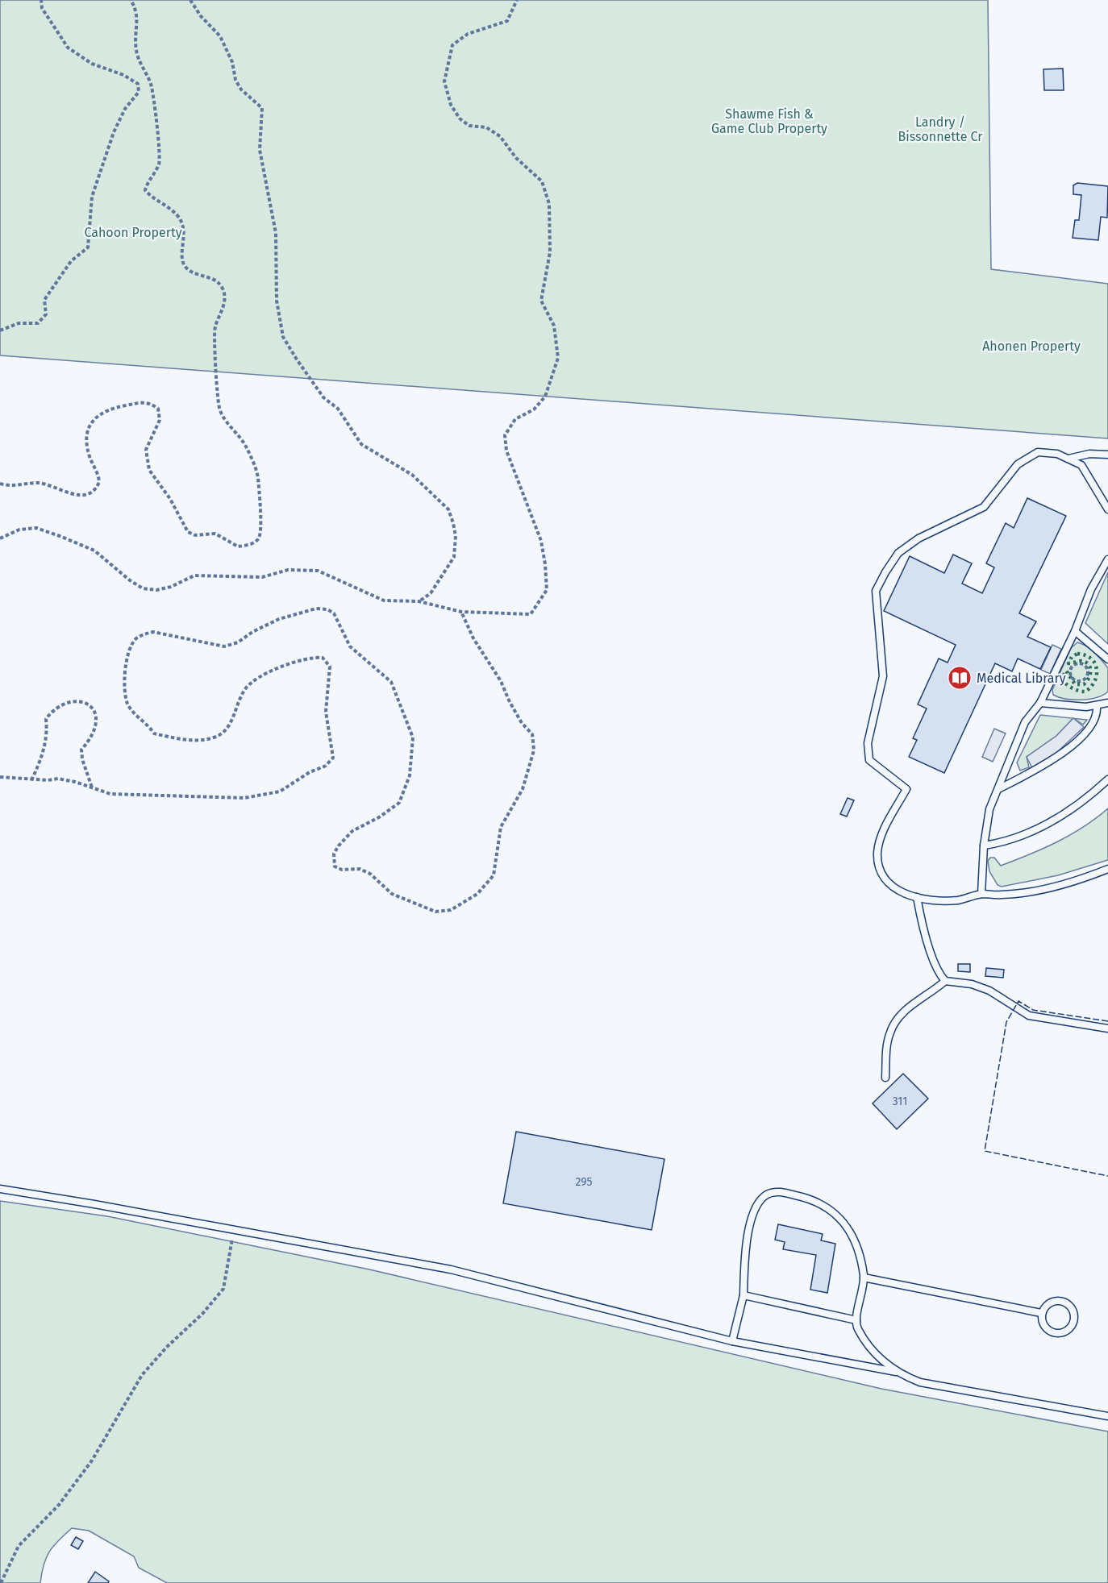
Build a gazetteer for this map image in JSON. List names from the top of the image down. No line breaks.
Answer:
{"parks":["Shawme Fish & Game Club Property","Landry / Bissonnette Cr","Cahoon Property","Ahonen Property"],"places":{"library":["Medical Library"]},"house_numbers":["311","295"]}
